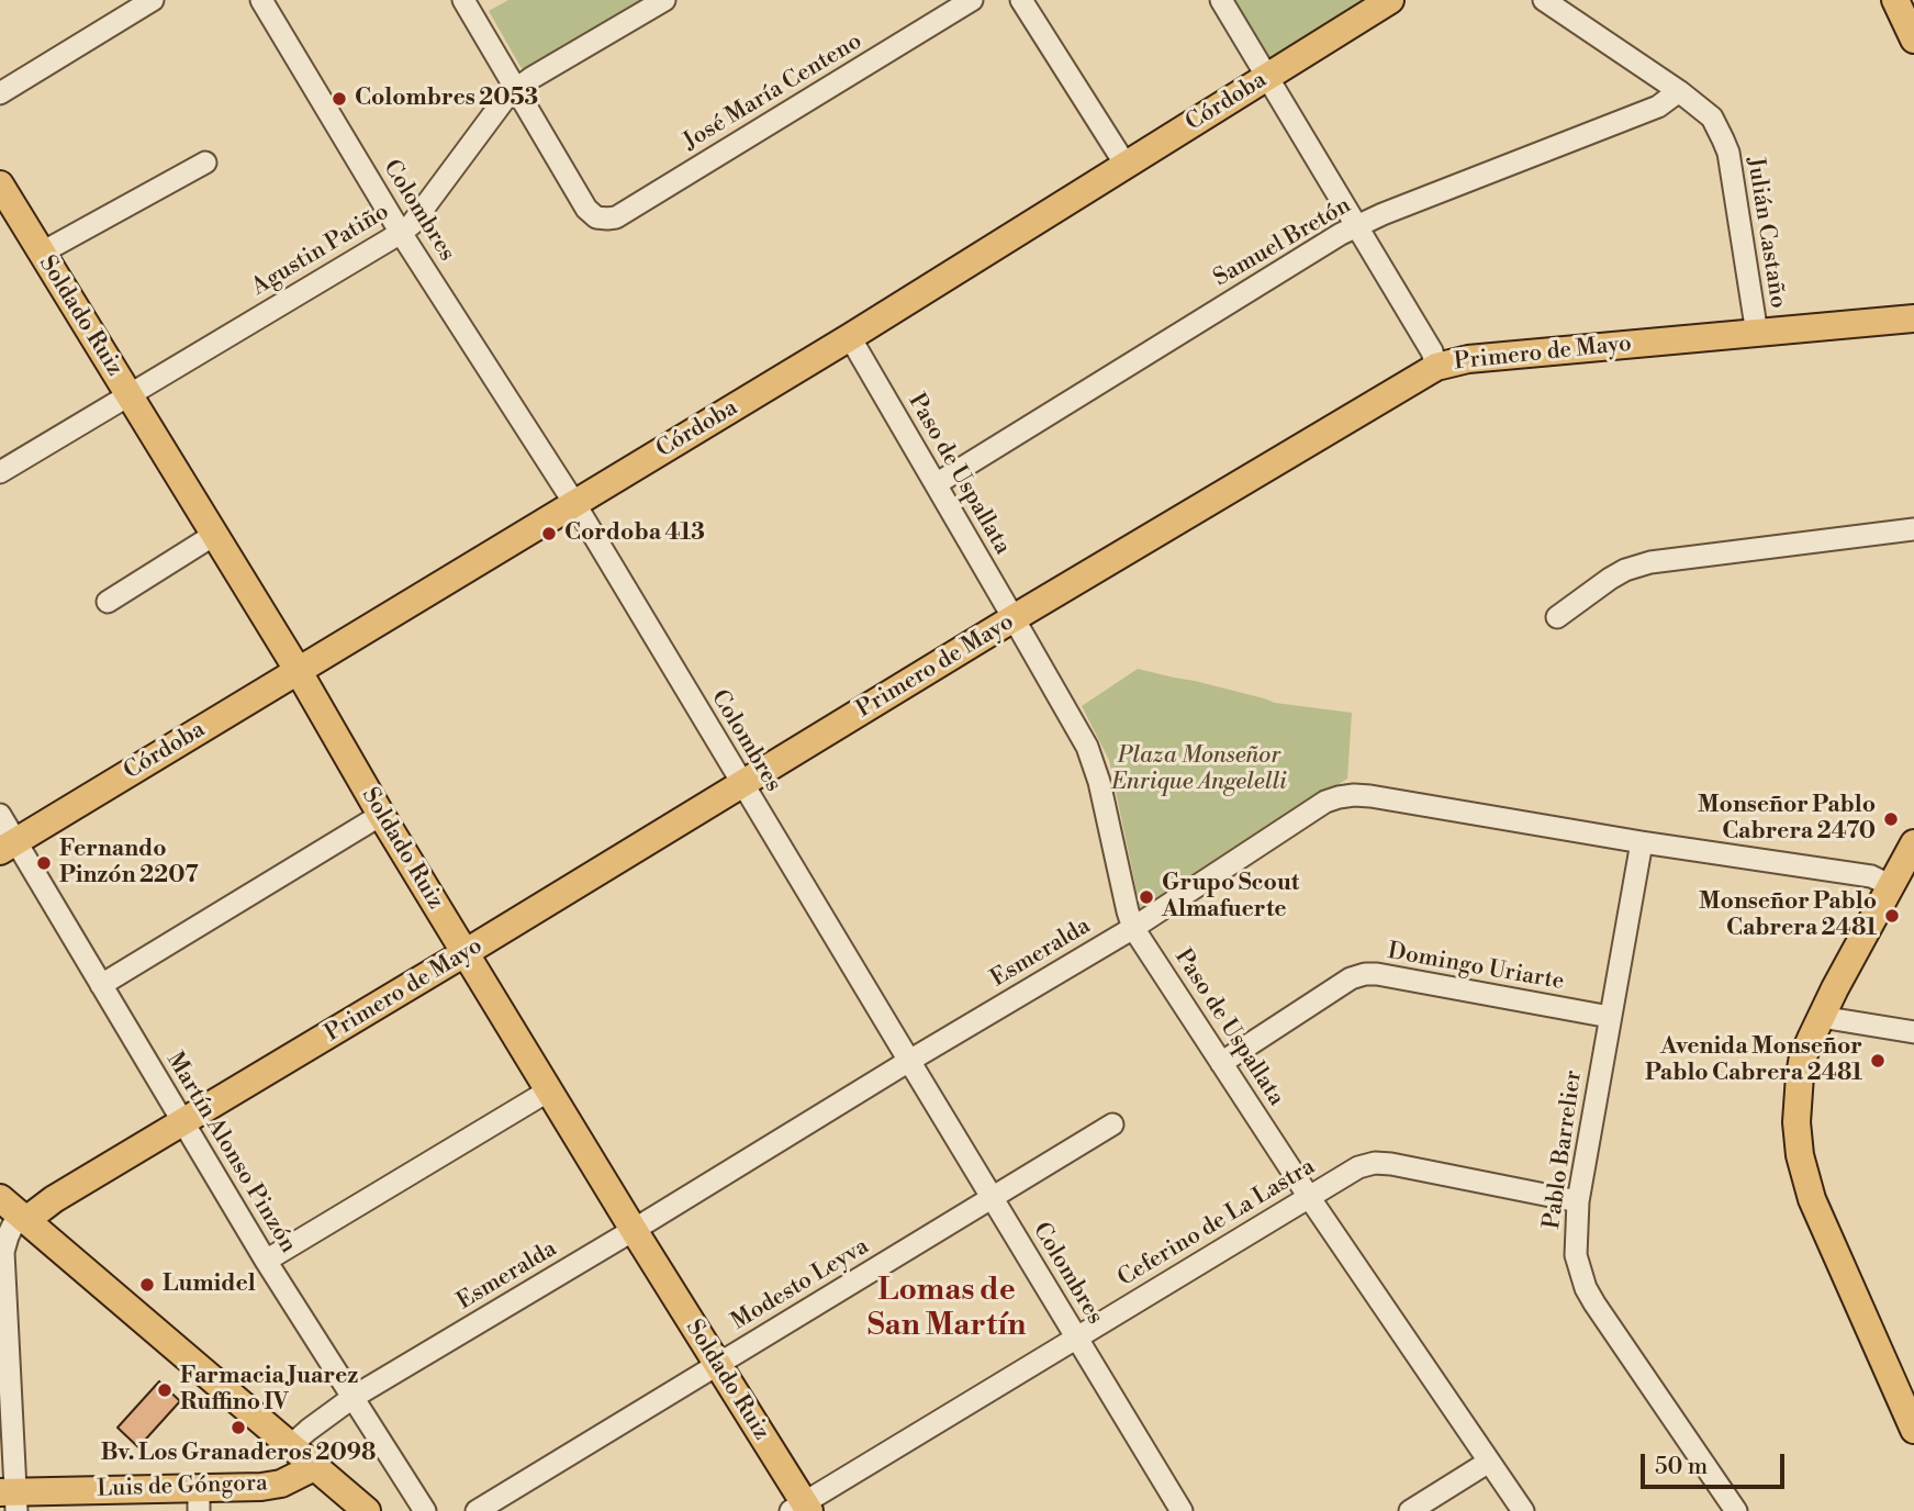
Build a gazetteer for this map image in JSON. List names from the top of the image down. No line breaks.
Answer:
{"streets":{"main road":["Córdoba","Soldado Ruiz","Primero de Mayo","Luis de Góngora"],"street":["José María Centeno","Colombres","Julián Castaño","Samuel Bretón","Agustin Patiño","Paso de Uspallata","Esmeralda","Domingo Uriarte","Pablo Barrelier","Martín Alonso Pinzón","Ceferino de La Lastra","Modesto Leyva"]},"crossings":[["José María Centeno","Agustin Patiño"],["Córdoba","Colombres"],["Córdoba","Soldado Ruiz"],["Córdoba","Paso de Uspallata"],["Córdoba","Martín Alonso Pinzón"],["Colombres","Agustin Patiño"],["Colombres","Primero de Mayo"],["Colombres","Esmeralda"],["Colombres","Ceferino de La Lastra"],["Colombres","Modesto Leyva"],["Julián Castaño","Samuel Bretón"],["Julián Castaño","Primero de Mayo"],["Samuel Bretón","Paso de Uspallata"],["Agustin Patiño","Soldado Ruiz"],["Soldado Ruiz","Primero de Mayo"],["Soldado Ruiz","Esmeralda"],["Soldado Ruiz","Ceferino de La Lastra"],["Soldado Ruiz","Modesto Leyva"],["Primero de Mayo","Paso de Uspallata"],["Primero de Mayo","Martín Alonso Pinzón"],["Paso de Uspallata","Esmeralda"],["Paso de Uspallata","Domingo Uriarte"],["Paso de Uspallata","Ceferino de La Lastra"],["Esmeralda","Pablo Barrelier"],["Esmeralda","Martín Alonso Pinzón"],["Domingo Uriarte","Pablo Barrelier"],["Pablo Barrelier","Ceferino de La Lastra"]],"districts":["Lomas de San Martín"],"parks":["Plaza Monseñor Enrique Angelelli"],"places":["Colombres 2053","Cordoba 413","Monseñor Pablo Cabrera 2470","Fernando Pinzón 2207","Grupo Scout Almafuerte","Monseñor Pablo Cabrera 2481","Avenida Monseñor Pablo Cabrera 2481","Lumidel","Farmacia Juarez Ruffino IV","Bv. Los Granaderos 2098"],"scale_bar":"50 m"}
